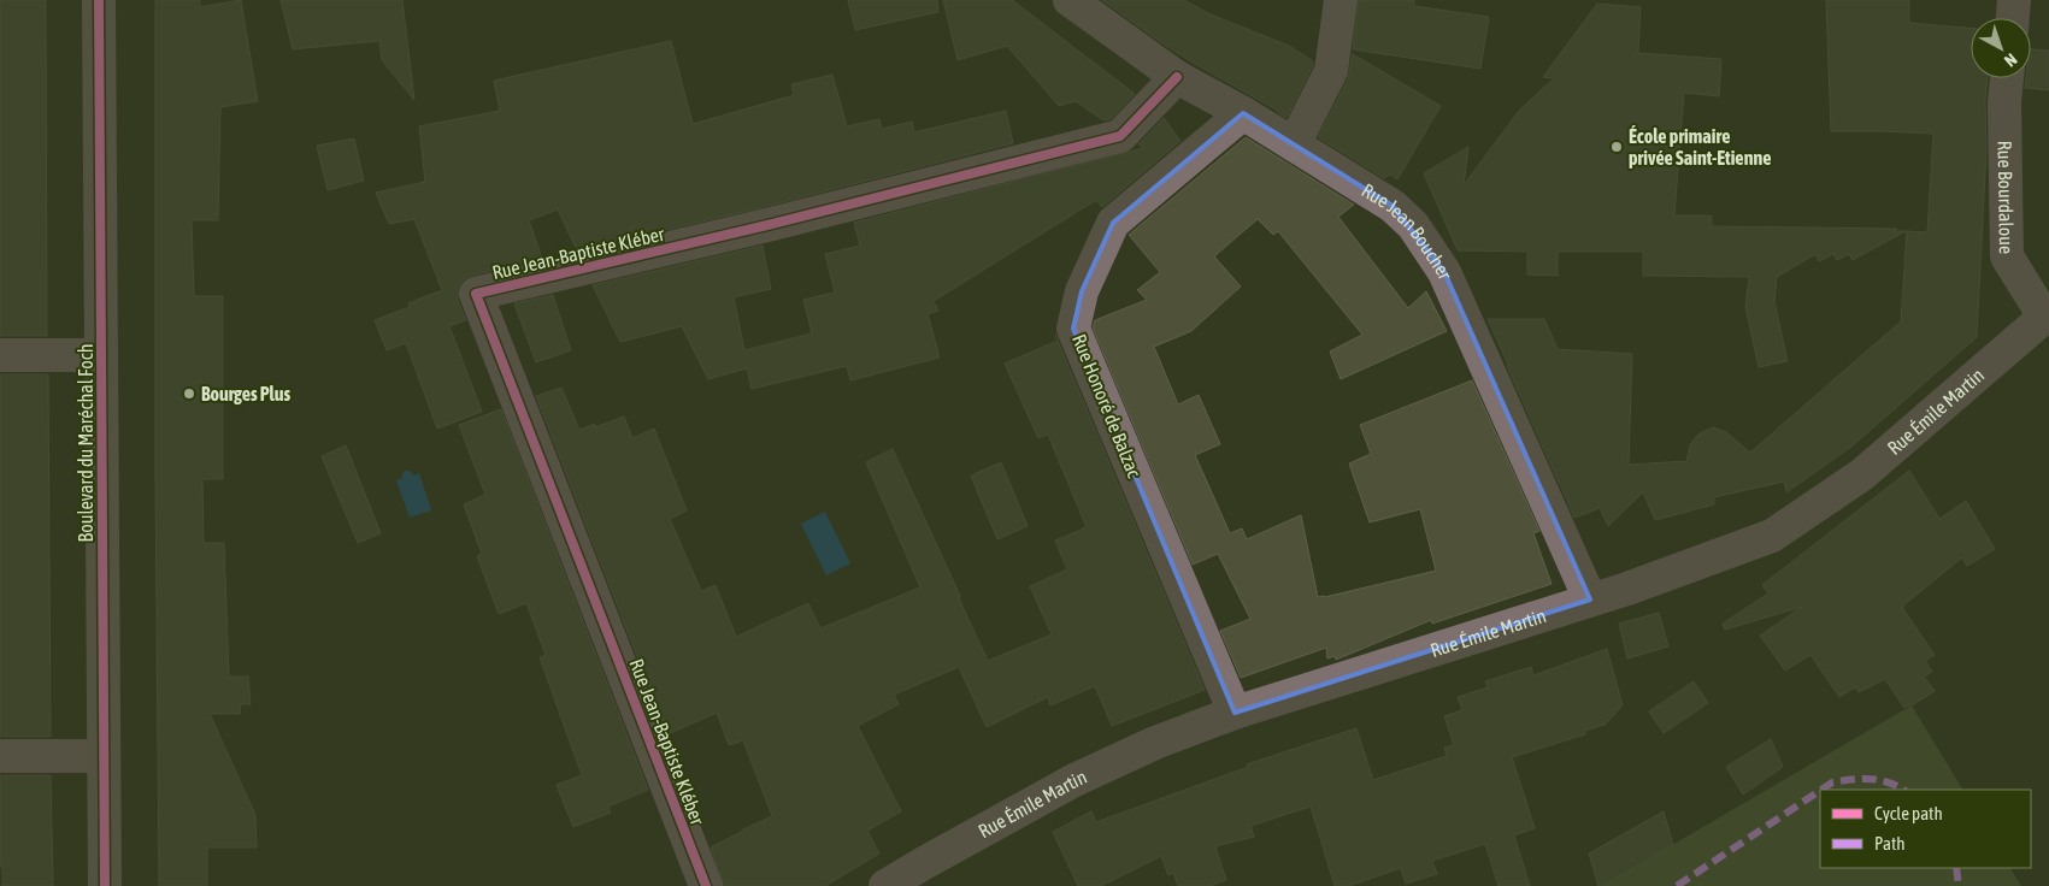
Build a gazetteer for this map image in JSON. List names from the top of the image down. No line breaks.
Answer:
{"streets":{"main road":["Boulevard du Maréchal Foch"],"street":["Rue Bourdaloue","Rue Jean Boucher","Rue Jean-Baptiste Kléber","Rue Honoré de Balzac","Rue Émile Martin"]},"crossings":[["Rue Bourdaloue","Rue Émile Martin"],["Rue Jean Boucher","Rue Jean-Baptiste Kléber"],["Rue Jean Boucher","Rue Honoré de Balzac"],["Rue Jean Boucher","Rue Émile Martin"],["Rue Honoré de Balzac","Rue Émile Martin"]],"places":["École primaire privée Saint-Etienne","Bourges Plus"],"legend":["Cycle path","Path"],"north":"bottom right"}
